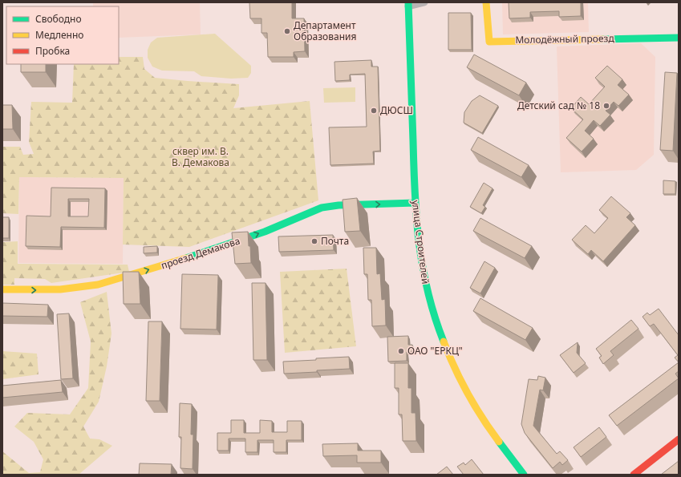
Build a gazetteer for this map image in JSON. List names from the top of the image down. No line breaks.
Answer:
{"streets":{"street":["Молодёжный проезд","улица Строителей","проезд Демакова"]},"crossings":[["улица Строителей","проезд Демакова"]],"one_way":["проезд Демакова"],"parks":["сквер им. В. В. Демакова"],"places":["Департамент Образования","Детский сад № 18","ДЮСШ","Почта","ОАО \"ЕРКЦ\""],"legend":["Свободно","Медленно","Пробка"]}
